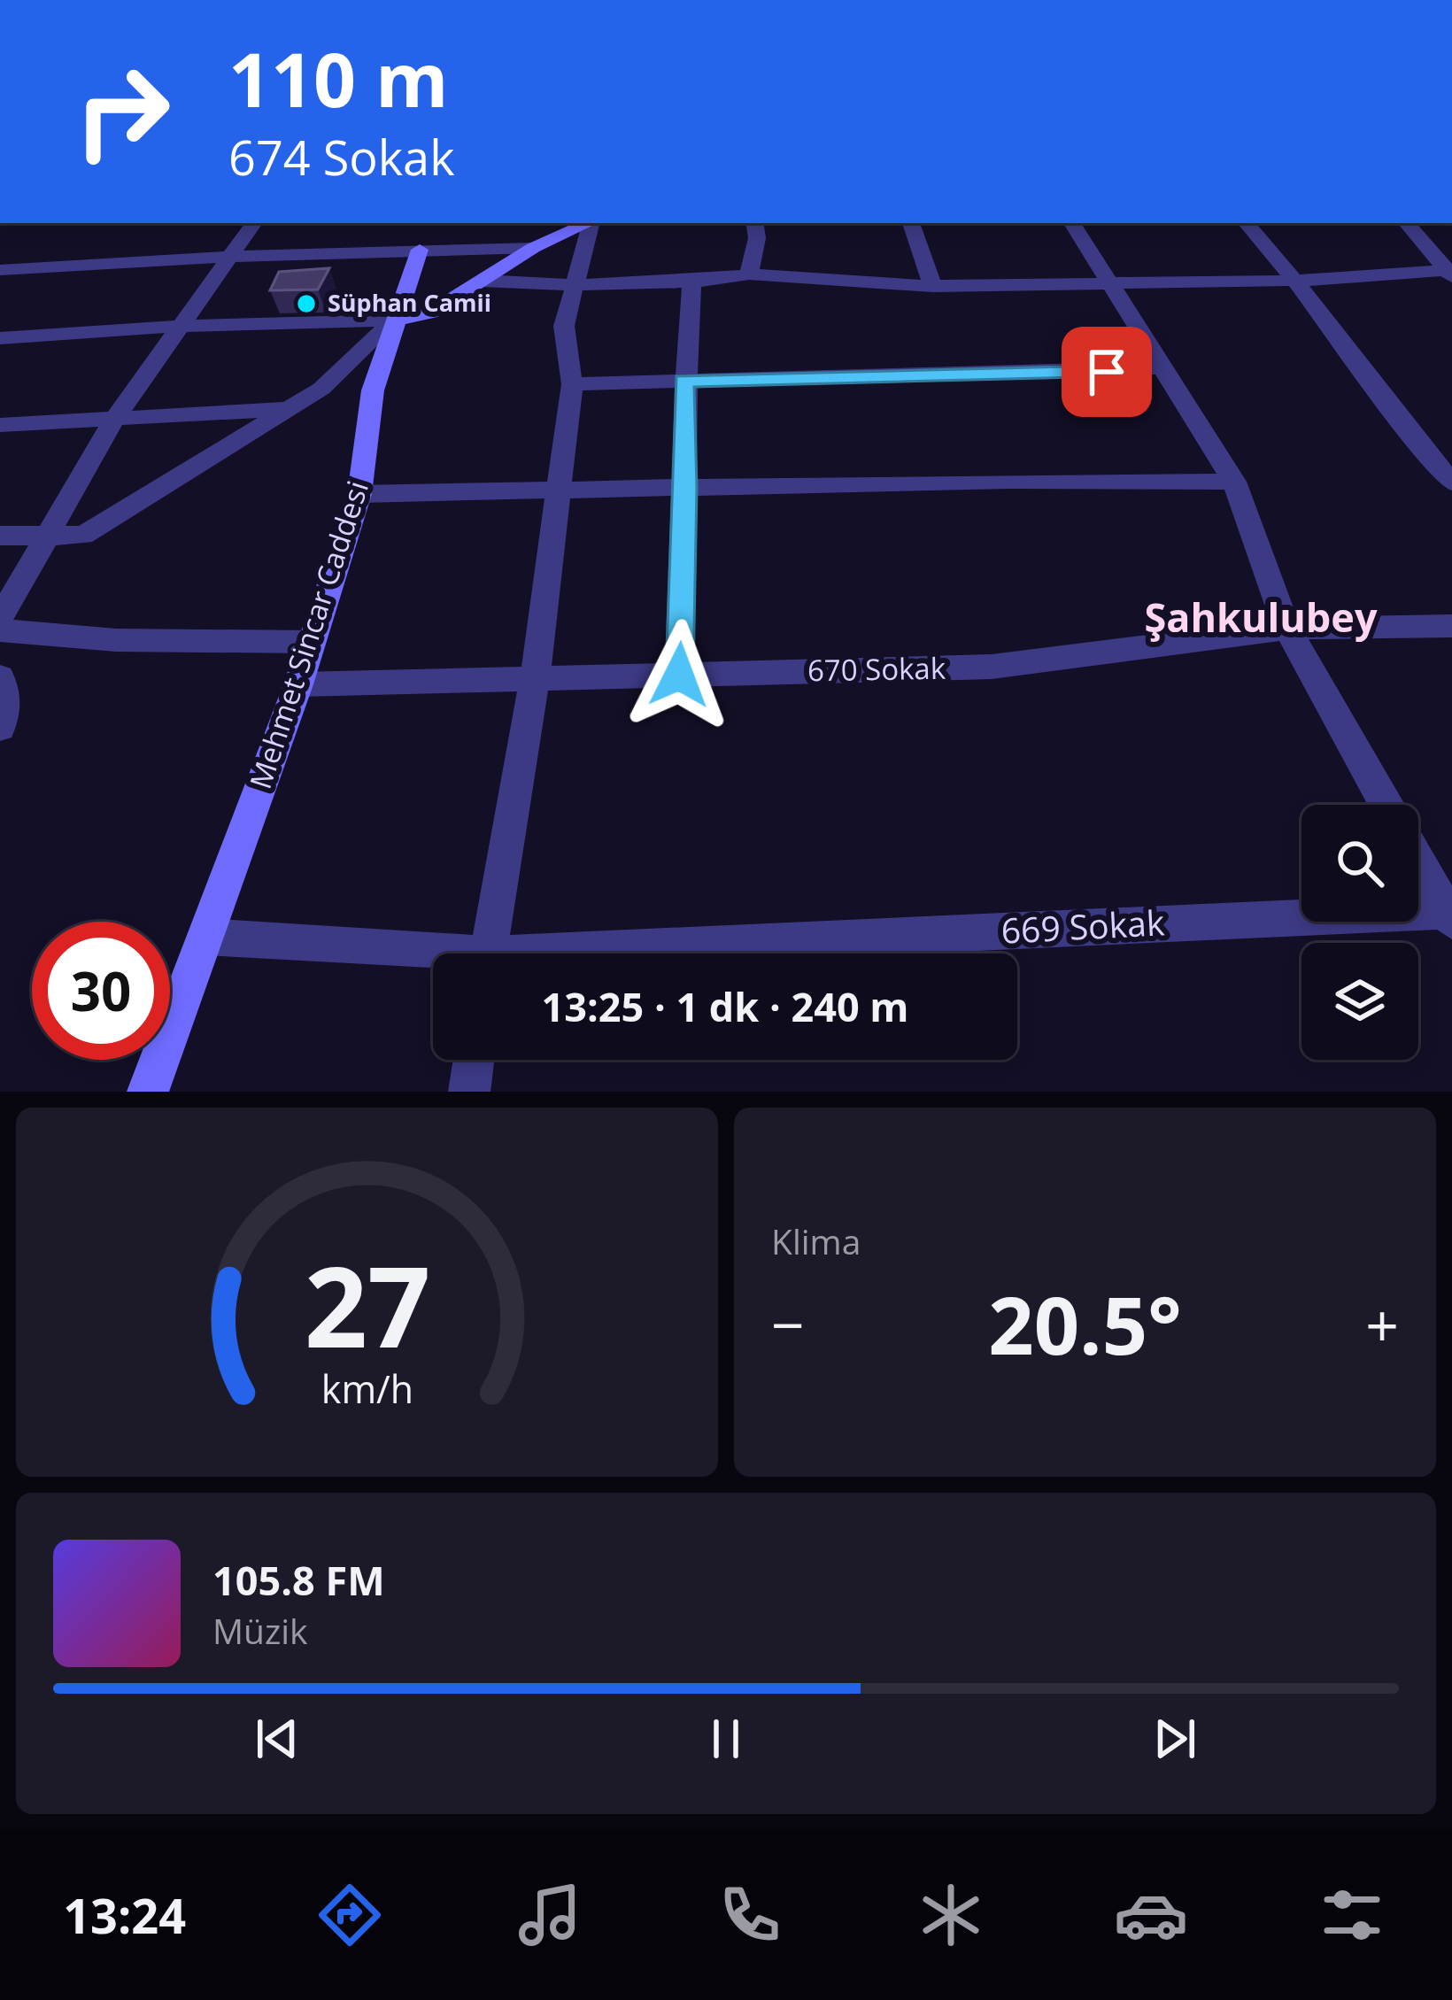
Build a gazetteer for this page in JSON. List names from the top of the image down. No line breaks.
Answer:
{"streets":{"street":["Mehmet Sincar Caddesi","670 Sokak","669 Sokak"]},"crossings":[["Mehmet Sincar Caddesi","670 Sokak"],["Mehmet Sincar Caddesi","669 Sokak"]],"districts":["Şahkulubey"],"places":["Süphan Camii"],"page":{"turn":["110 m","674 Sokak"],"limit":"30","trip":"13:25 · 1 dk · 240 m","tile":"Klima","heat":["−","20.5°","+"],"song":["105.8 FM","Müzik"],"tabs":"13:24","gauge":["27","km/h"]}}
